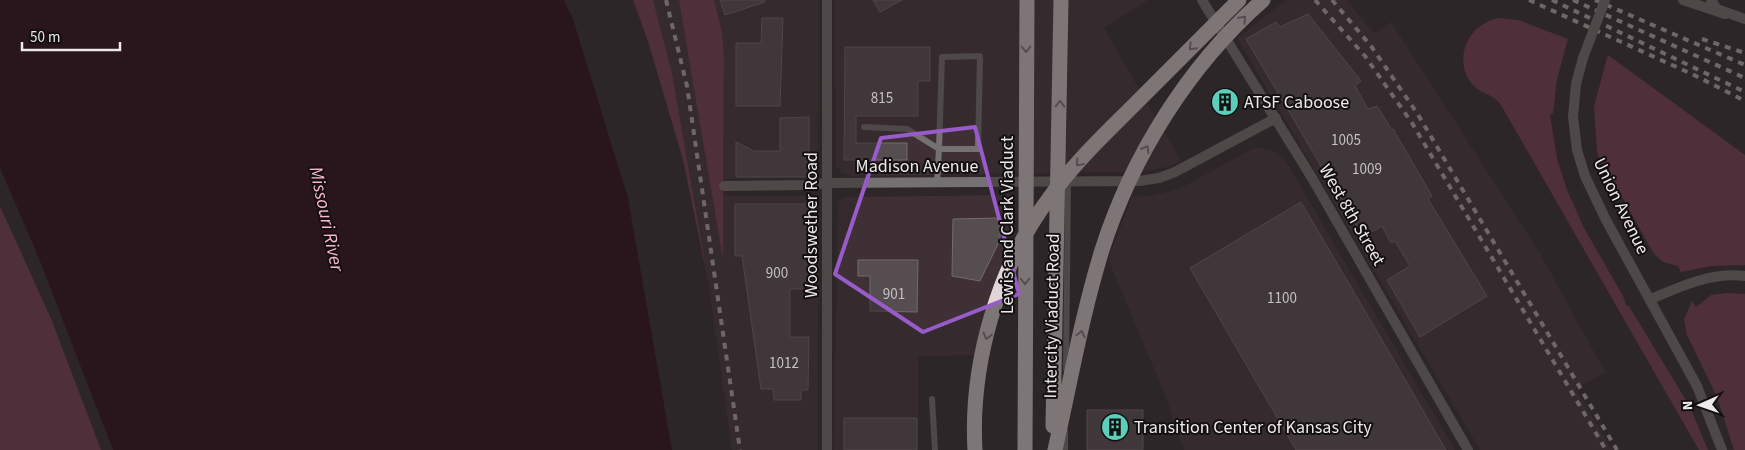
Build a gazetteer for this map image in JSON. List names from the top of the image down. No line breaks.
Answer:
{"streets":{"highway":["Lewis and Clark Viaduct"],"street":["Madison Avenue","Union Avenue","West 8th Street","Woodswether Road"],"lane":["Intercity Viaduct Road"]},"crossings":[["Madison Avenue","West 8th Street"],["Madison Avenue","Woodswether Road"],["Madison Avenue","Intercity Viaduct Road"]],"water":["Missouri River"],"places":{"building":["ATSF Caboose","Transition Center of Kansas City"]},"house_numbers":["815","1005","1009","900","901","1100","1012"],"scale_bar":"50 m","north":"left"}
